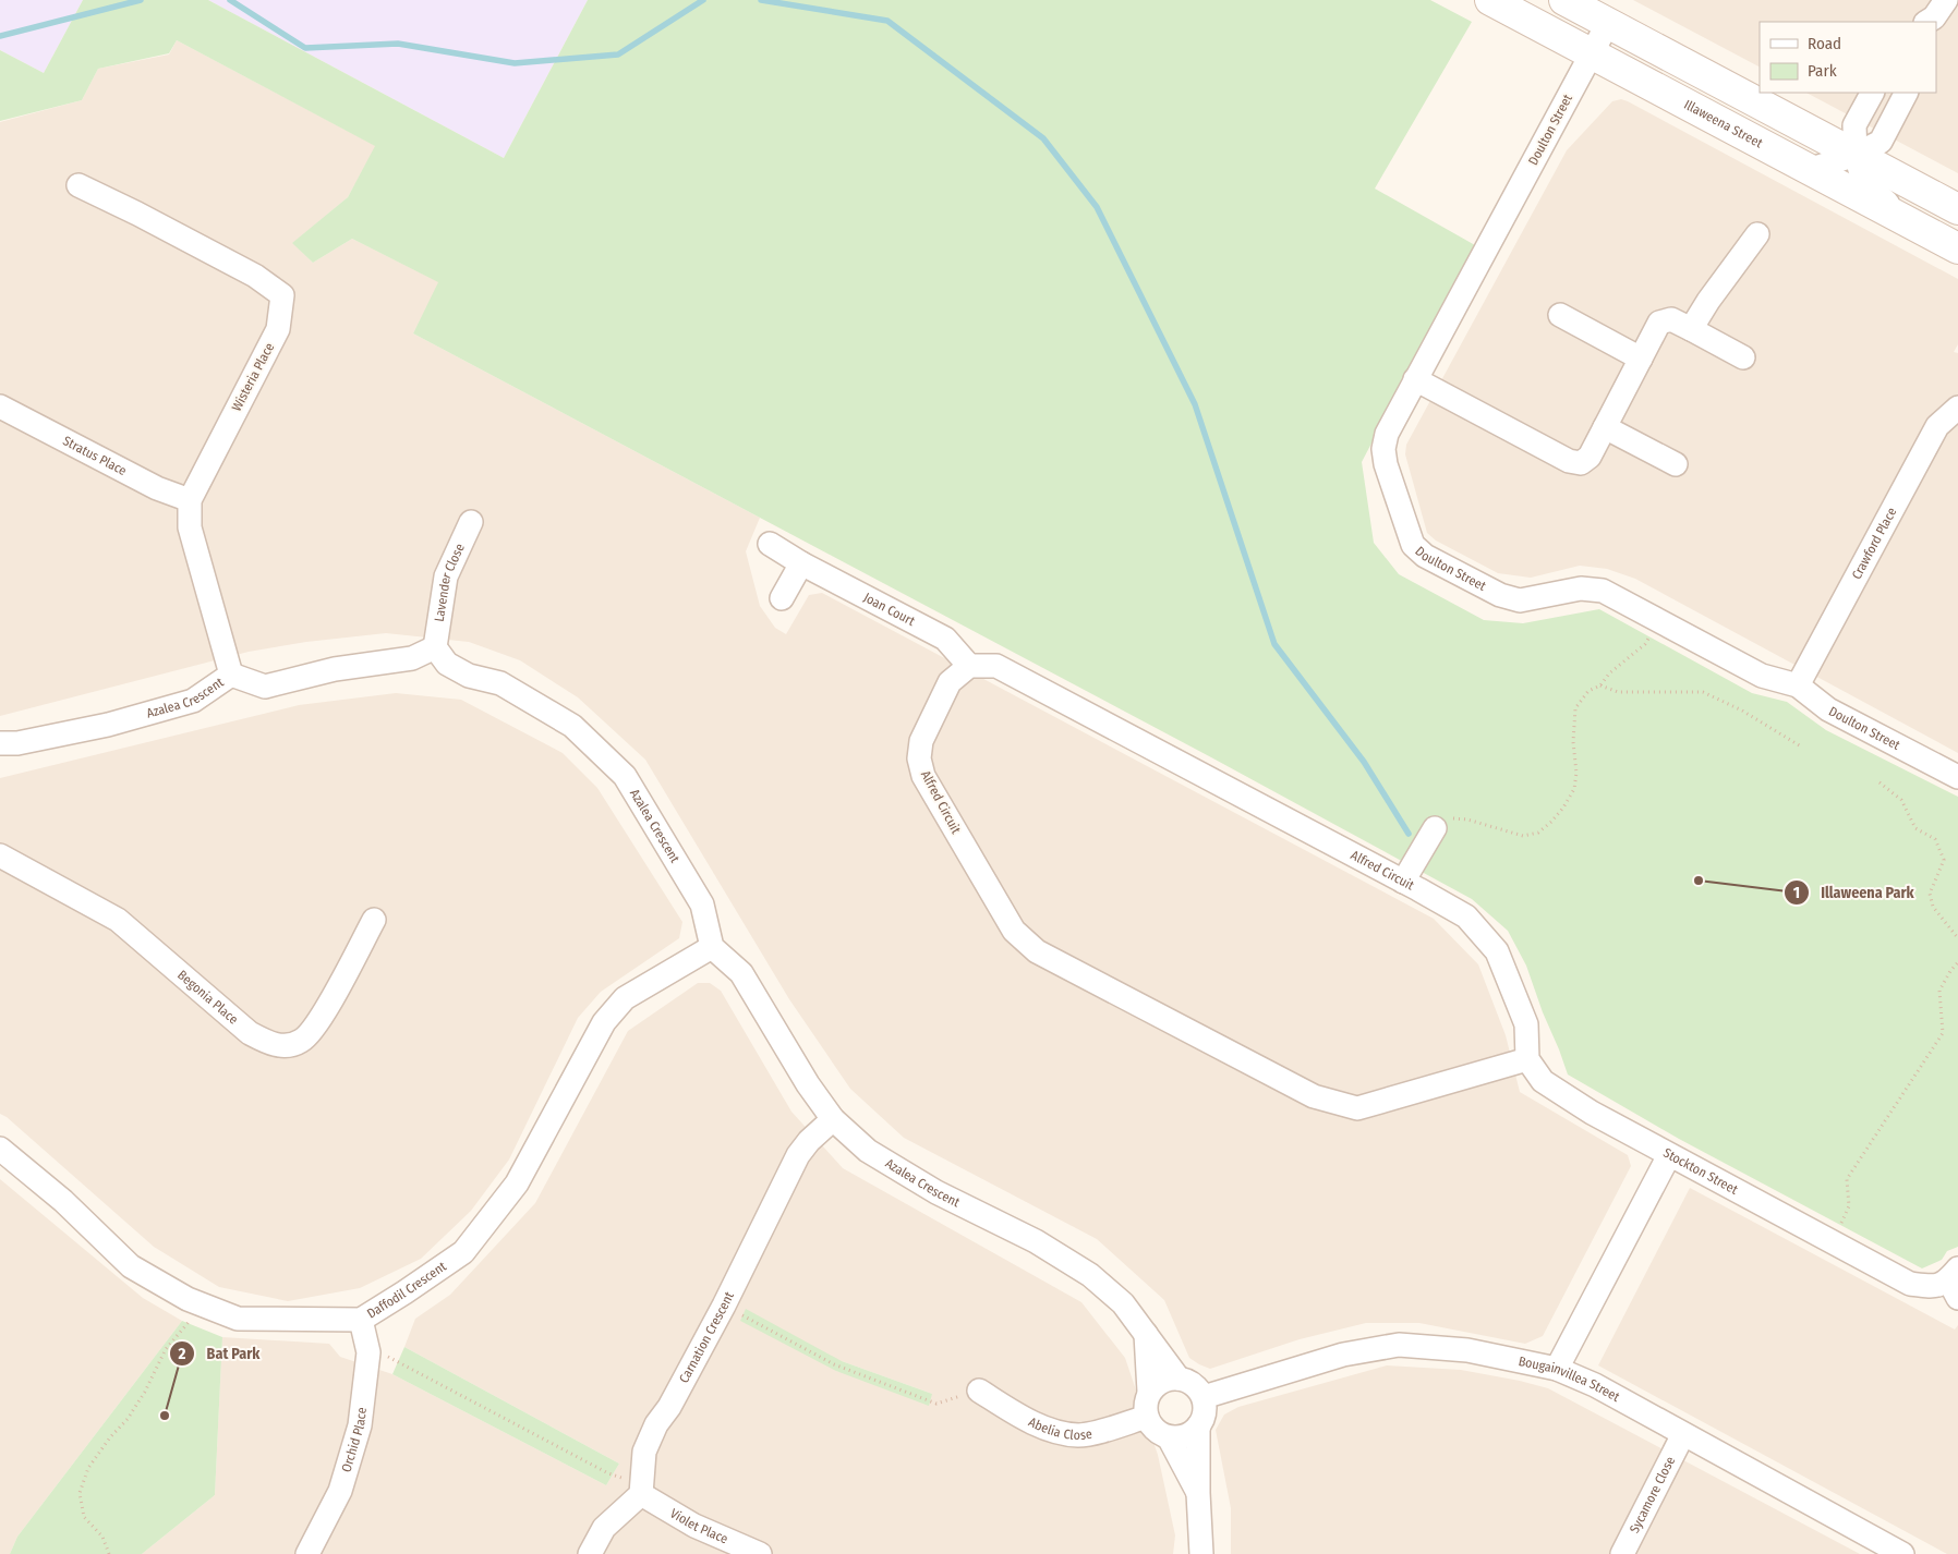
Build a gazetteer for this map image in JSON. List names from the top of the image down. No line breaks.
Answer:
{"streets":{"main road":["Illaweena Street"],"street":["Doulton Street","Wisteria Place","Stratus Place","Crawford Place","Lavender Close","Joan Court","Azalea Crescent","Alfred Circuit","Begonia Place","Stockton Street","Daffodil Crescent","Carnation Crescent","Bougainvillea Street","Abelia Close","Orchid Place","Sycamore Close","Violet Place"]},"crossings":[["Illaweena Street","Doulton Street"],["Doulton Street","Crawford Place"],["Wisteria Place","Stratus Place"],["Wisteria Place","Azalea Crescent"],["Lavender Close","Azalea Crescent"],["Joan Court","Alfred Circuit"],["Azalea Crescent","Daffodil Crescent"],["Azalea Crescent","Carnation Crescent"],["Azalea Crescent","Bougainvillea Street"],["Azalea Crescent","Abelia Close"],["Stockton Street","Bougainvillea Street"],["Daffodil Crescent","Orchid Place"],["Carnation Crescent","Violet Place"],["Bougainvillea Street","Abelia Close"],["Bougainvillea Street","Sycamore Close"]],"places":["Illaweena Park","Bat Park"],"legend":["Road","Park"]}
